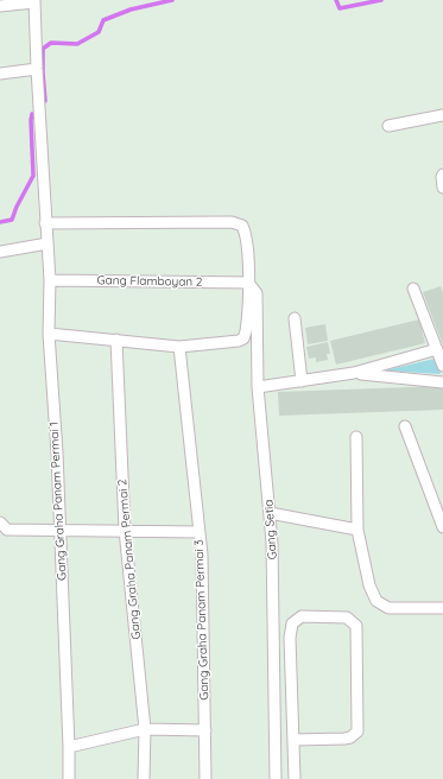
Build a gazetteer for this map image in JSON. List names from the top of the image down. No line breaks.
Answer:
{"streets":{"street":["Gang Flamboyan 2","Gang Graha Panam Permai 1","Gang Setia","Gang Graha Panam Permai 2","Gang Graha Panam Permai 3"]},"crossings":[["Gang Flamboyan 2","Gang Graha Panam Permai 1"],["Gang Flamboyan 2","Gang Setia"]]}
